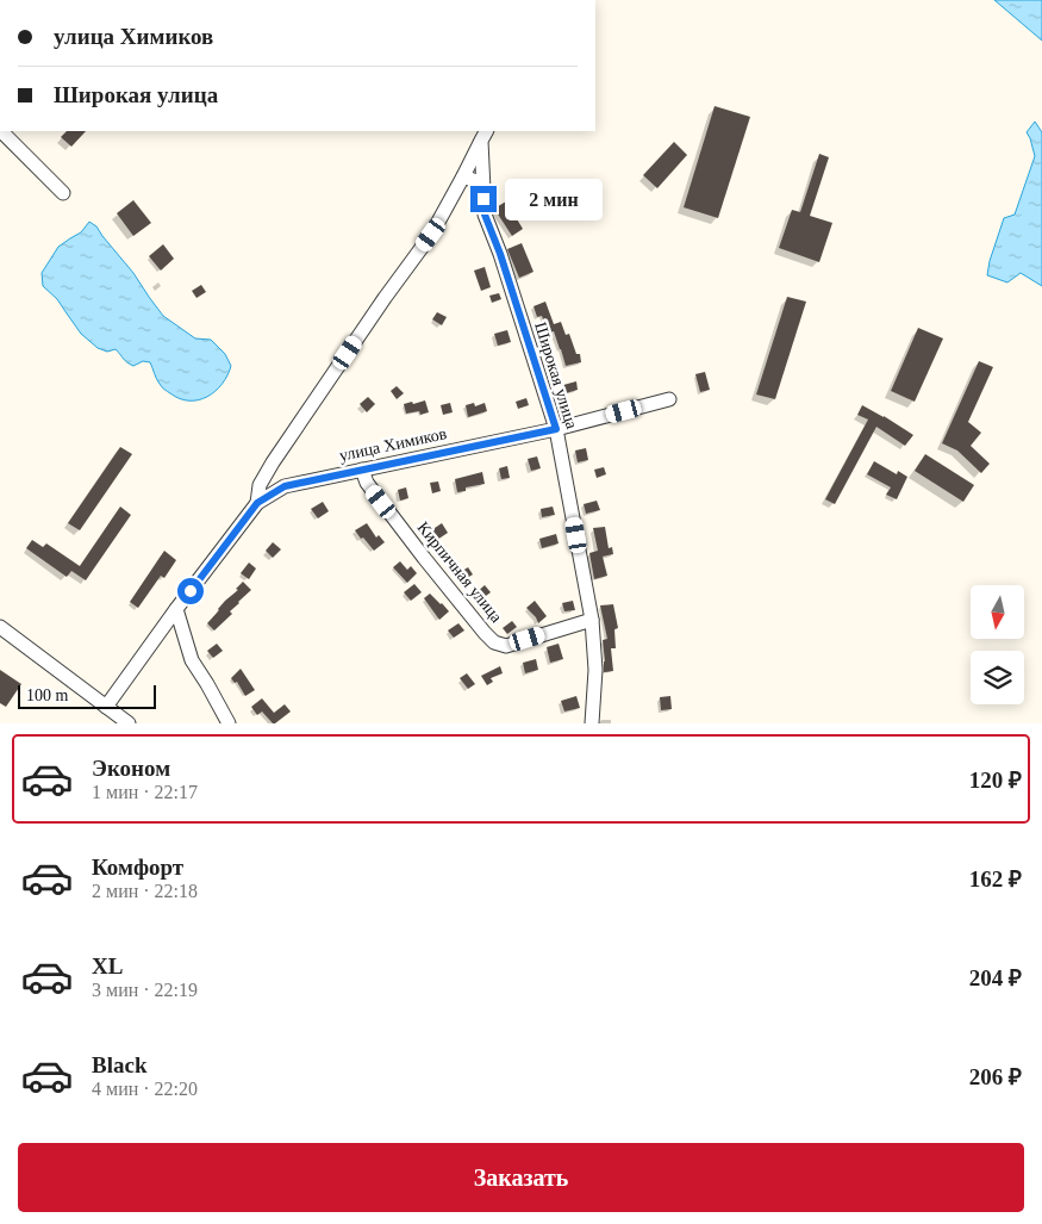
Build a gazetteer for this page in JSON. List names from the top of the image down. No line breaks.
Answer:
{"streets":{"street":["Широкая улица","улица Химиков","Кирпичная улица"]},"crossings":[["Широкая улица","улица Химиков"],["Широкая улица","Кирпичная улица"],["улица Химиков","Кирпичная улица"]],"scale_bar":"100 m","north":"bottom","page":{"banner":["улица Химиков","Широкая улица"],"bubble":"2 мин","scale":"100 m","list":[{"name":"Эконом","note":"1 мин · 22:17","value":"120 ₽"},{"name":"Комфорт","note":"2 мин · 22:18","value":"162 ₽"},{"name":"XL","note":"3 мин · 22:19","value":"204 ₽"},{"name":"Black","note":"4 мин · 22:20","value":"206 ₽"}],"buttons":"Заказать"}}
